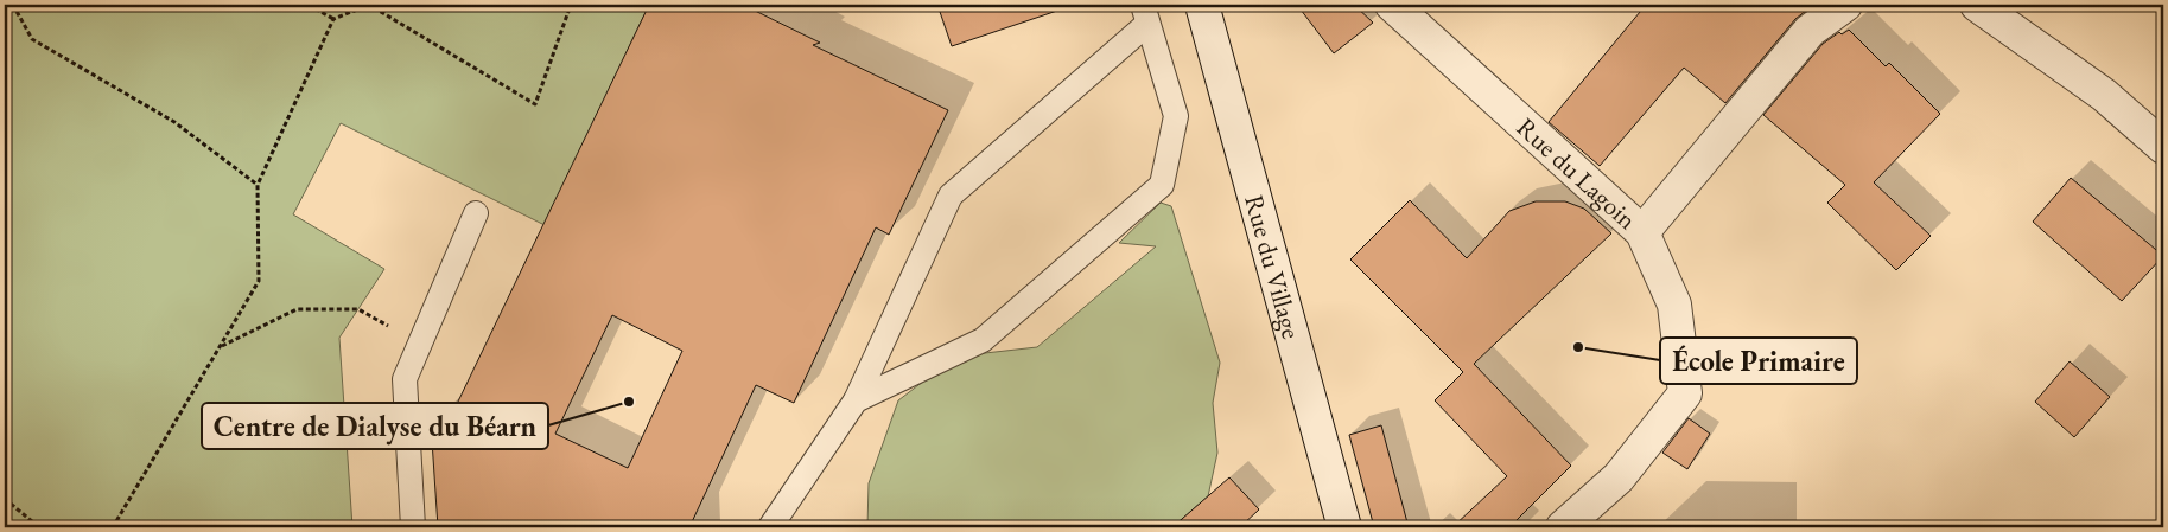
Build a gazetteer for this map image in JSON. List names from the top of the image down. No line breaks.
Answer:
{"streets":{"street":["Rue du Lagoin","Rue du Village"]},"places":["École Primaire","Centre de Dialyse du Béarn"]}
